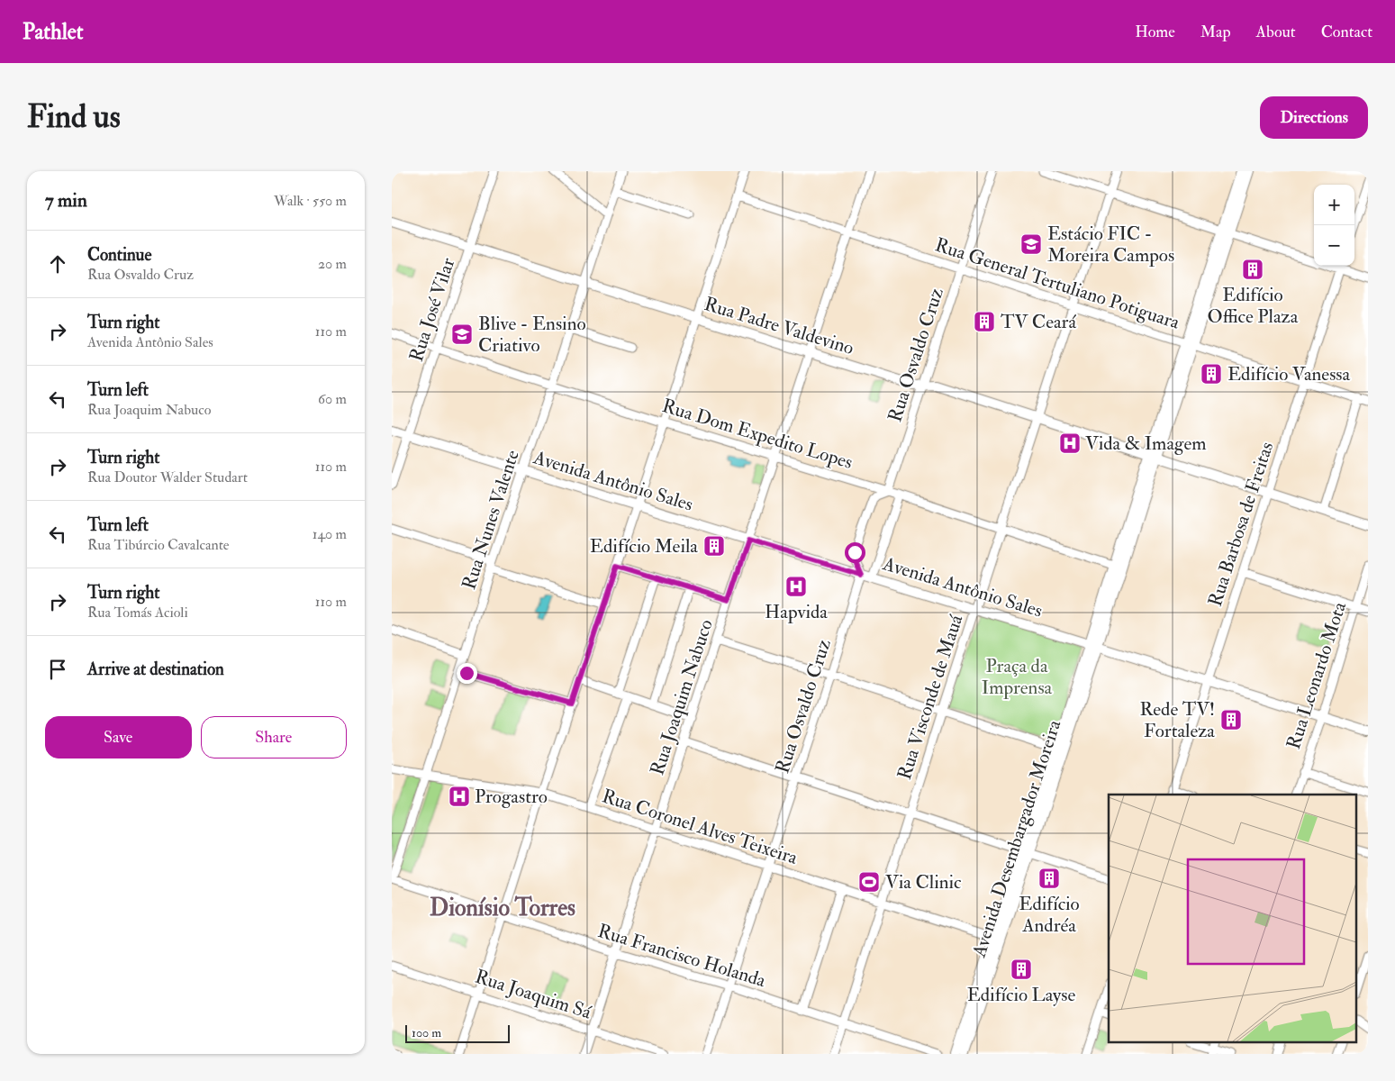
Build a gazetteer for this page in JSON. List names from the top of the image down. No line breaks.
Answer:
{"streets":{"main road":["Rua Padre Valdevino","Avenida Antônio Sales","Avenida Desembargador Moreira"],"street":["Rua General Tertuliano Potiguara","Rua José Vilar","Rua Osvaldo Cruz","Rua Dom Expedito Lopes","Rua Nunes Valente","Rua Barbosa de Freitas","Rua Leonardo Mota","Rua Joaquim Nabuco","Rua Visconde de Mauá","Rua Coronel Alves Teixeira","Rua Francisco Holanda","Rua Joaquim Sá"]},"crossings":[["Rua General Tertuliano Potiguara","Rua Osvaldo Cruz"],["Rua General Tertuliano Potiguara","Rua Barbosa de Freitas"],["Rua General Tertuliano Potiguara","Rua Joaquim Nabuco"],["Rua General Tertuliano Potiguara","Rua Visconde de Mauá"],["Rua General Tertuliano Potiguara","Avenida Desembargador Moreira"],["Rua José Vilar","Rua Padre Valdevino"],["Rua José Vilar","Rua Dom Expedito Lopes"],["Rua José Vilar","Avenida Antônio Sales"],["Rua Padre Valdevino","Rua Osvaldo Cruz"],["Rua Padre Valdevino","Rua Nunes Valente"],["Rua Padre Valdevino","Rua Barbosa de Freitas"],["Rua Padre Valdevino","Rua Joaquim Nabuco"],["Rua Padre Valdevino","Rua Visconde de Mauá"],["Rua Padre Valdevino","Avenida Desembargador Moreira"],["Rua Osvaldo Cruz","Rua Dom Expedito Lopes"],["Rua Osvaldo Cruz","Avenida Antônio Sales"],["Rua Osvaldo Cruz","Rua Coronel Alves Teixeira"],["Rua Osvaldo Cruz","Rua Francisco Holanda"],["Rua Dom Expedito Lopes","Rua Nunes Valente"],["Rua Dom Expedito Lopes","Rua Joaquim Nabuco"],["Rua Dom Expedito Lopes","Rua Visconde de Mauá"],["Rua Dom Expedito Lopes","Avenida Desembargador Moreira"],["Avenida Antônio Sales","Rua Nunes Valente"],["Avenida Antônio Sales","Rua Barbosa de Freitas"],["Avenida Antônio Sales","Rua Leonardo Mota"],["Avenida Antônio Sales","Rua Joaquim Nabuco"],["Avenida Antônio Sales","Rua Visconde de Mauá"],["Avenida Antônio Sales","Avenida Desembargador Moreira"],["Rua Nunes Valente","Rua Coronel Alves Teixeira"],["Rua Nunes Valente","Rua Francisco Holanda"],["Rua Joaquim Nabuco","Rua Coronel Alves Teixeira"],["Rua Joaquim Nabuco","Rua Francisco Holanda"],["Rua Joaquim Nabuco","Rua Joaquim Sá"],["Rua Visconde de Mauá","Rua Coronel Alves Teixeira"],["Rua Visconde de Mauá","Rua Francisco Holanda"],["Rua Coronel Alves Teixeira","Avenida Desembargador Moreira"]],"districts":["Dionísio Torres"],"parks":["Praça da Imprensa"],"places":{"school or university":["Estácio FIC - Moreira Campos","Blive - Ensino Criativo"],"building":["Edifício Office Plaza","TV Ceará","Edifício Vanessa","Edifício Meila","Rede TV! Fortaleza","Edifício Andréa","Edifício Layse"],"hospital":["Vida & Imagem","Hapvida","Progastro"],"sports":["Via Clinic"]},"scale_bar":"100 m","page":{"header":"Pathlet","nav":["Home","Map","About","Contact"],"buttons":["Directions",["Save","Share"]],"title":"Find us","heading":["7 min","Walk · 550 m"],"map_buttons":["+","−"],"list":[["Continue","Rua Osvaldo Cruz","20 m"],["Turn right","Avenida Antônio Sales","110 m"],["Turn left","Rua Joaquim Nabuco","60 m"],["Turn right","Rua Doutor Walder Studart","110 m"],["Turn left","Rua Tibúrcio Cavalcante","140 m"],["Turn right","Rua Tomás Acioli","110 m"],"Arrive at destination"],"scale":"100 m"}}
